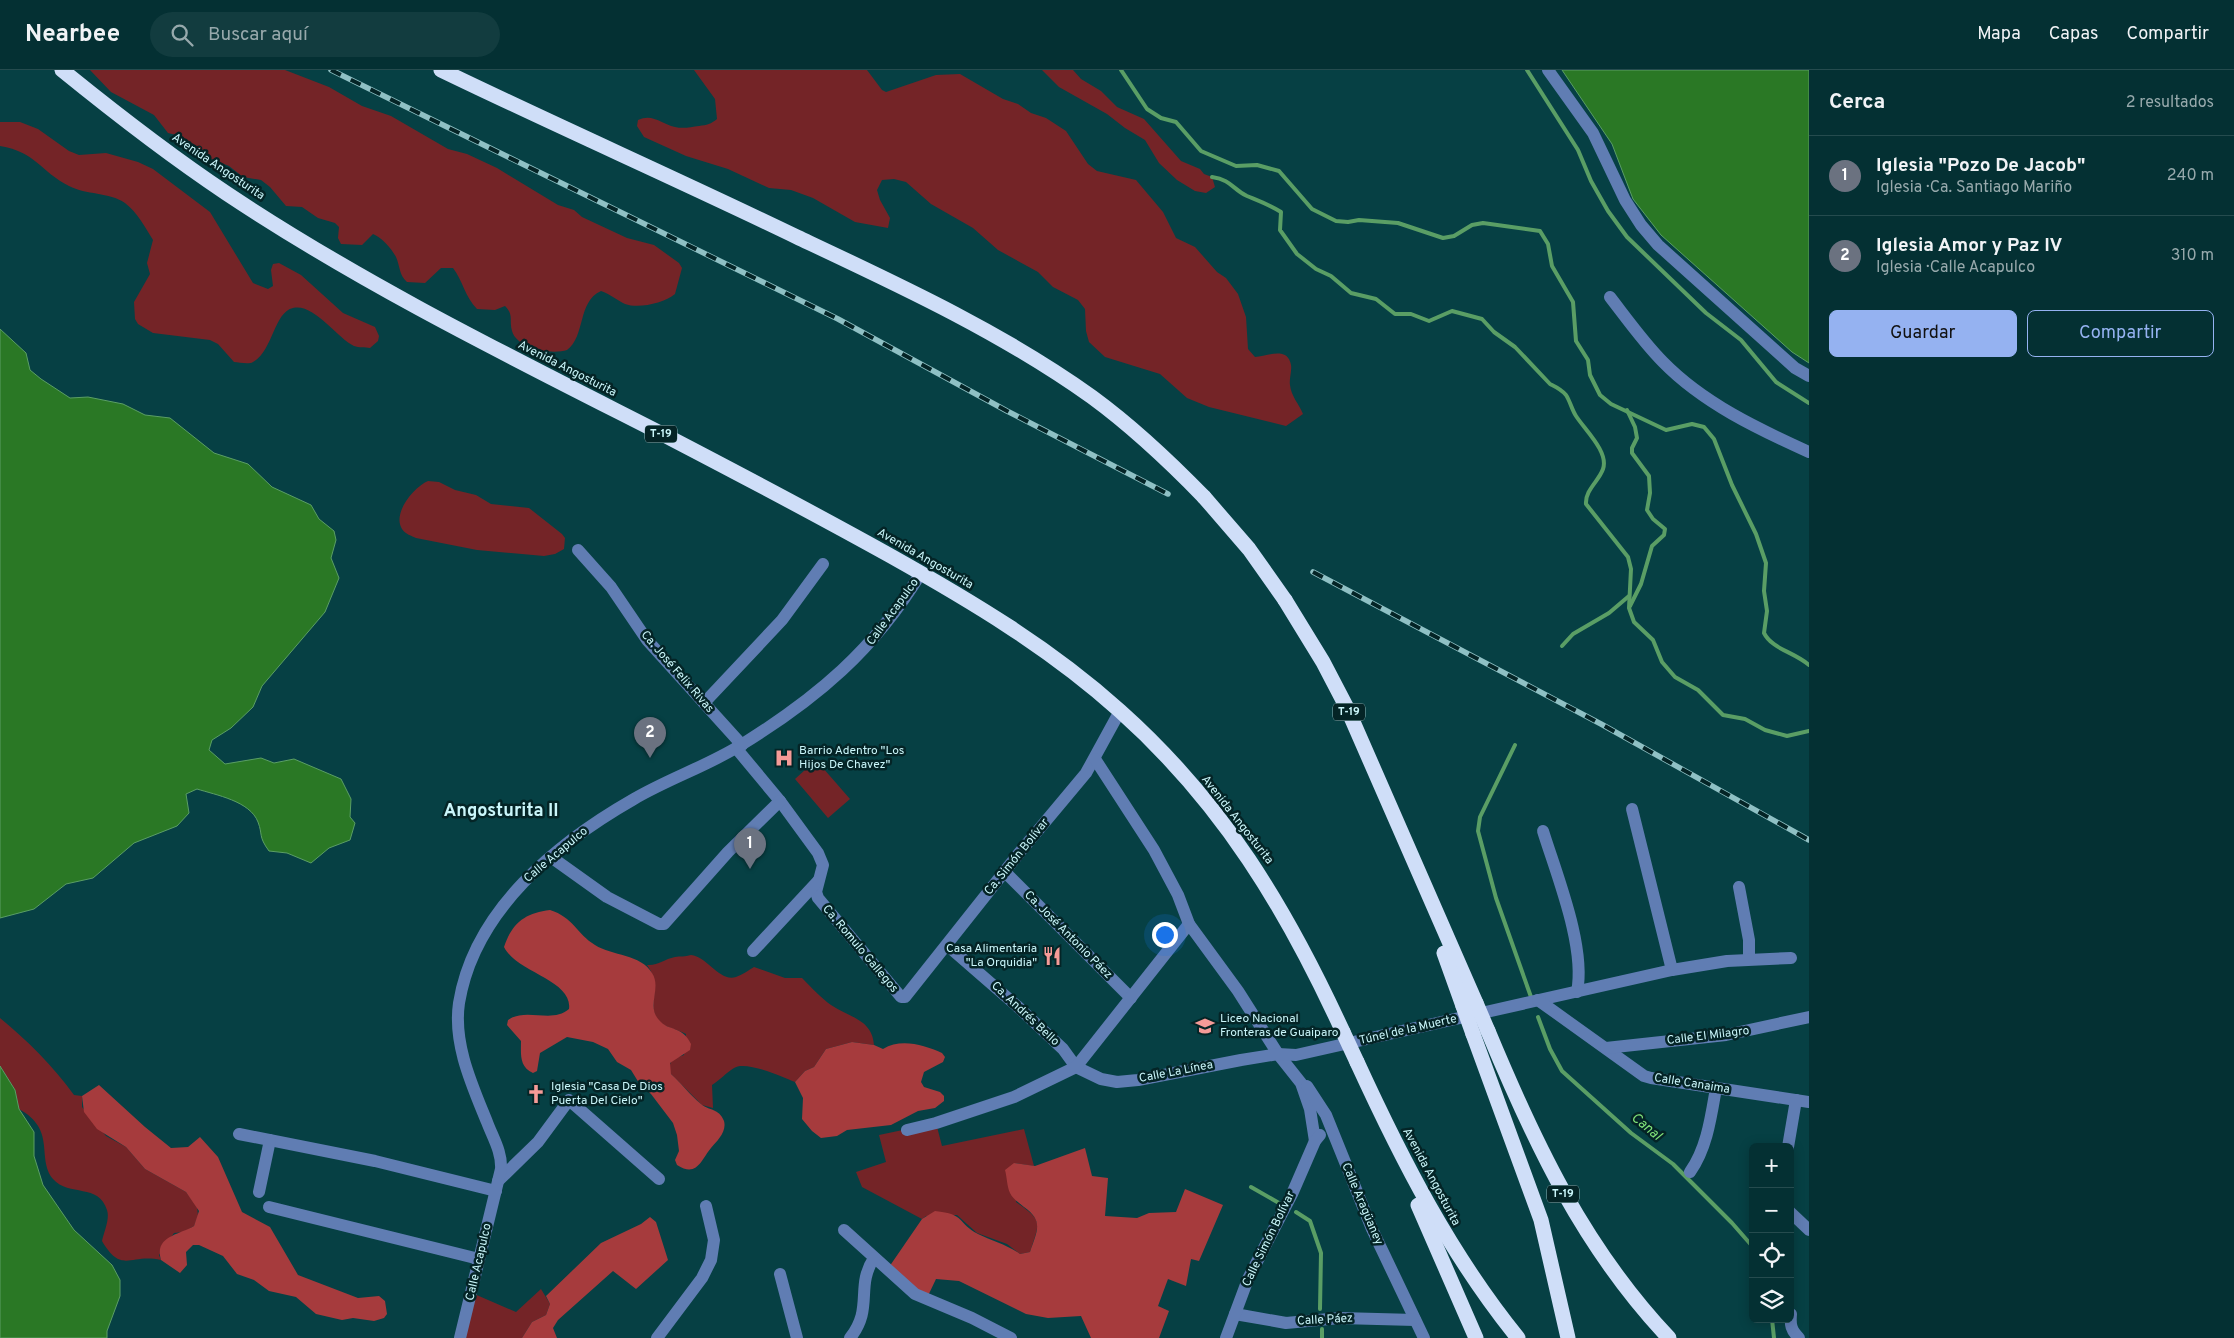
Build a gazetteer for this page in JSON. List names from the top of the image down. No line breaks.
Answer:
{"streets":{"highway":["Avenida Angosturita","T-19"],"street":["Calle Acapulco","Ca. José Felix Rivas","Ca. Simón Bolívar","Ca. José Antonio Páez","Ca. Romulo Gallegos","Ca. Andrés Bello","Túnel de la Muerte","Calle El Milagro","Calle La Línea","Calle Canaima","Calle Aragüaney","Calle Simón Bolívar","Calle Páez"]},"crossings":[["Avenida Angosturita","Calle Acapulco"],["Avenida Angosturita","Ca. Simón Bolívar"],["Calle Acapulco","Ca. José Felix Rivas"],["Calle Acapulco","Ca. Romulo Gallegos"],["Ca. José Felix Rivas","Ca. Romulo Gallegos"],["Ca. Simón Bolívar","Ca. José Antonio Páez"],["Ca. Simón Bolívar","Ca. Romulo Gallegos"],["Ca. Simón Bolívar","Ca. Andrés Bello"],["Ca. Simón Bolívar","Calle Aragüaney"],["Ca. Andrés Bello","Calle La Línea"],["Túnel de la Muerte","Calle La Línea"],["Túnel de la Muerte","Calle Canaima"],["Túnel de la Muerte","Calle Aragüaney"],["Calle El Milagro","Calle Canaima"],["Calle La Línea","Calle Aragüaney"],["Calle Aragüaney","Calle Páez"],["Calle Simón Bolívar","Calle Páez"]],"districts":["Angosturita II"],"water":["Canal"],"places":{"hospital":["Barrio Adentro \"Los Hijos De Chavez\""],"restaurant":["Casa Alimentaria \"La Orquidia\""],"school or university":["Liceo Nacional Fronteras de Guaiparo"],"church":["Iglesia \"Casa De Dios Puerta Del Cielo\""]},"page":{"header":"Nearbee","search":"Buscar aquí","nav":["Mapa","Capas","Compartir"],"heading":["Cerca","2 resultados"],"list":[{"mark":"1","name":"Iglesia \"Pozo De Jacob\"","note":"Iglesia · Ca. Santiago Mariño","value":"240 m"},{"mark":"2","name":"Iglesia Amor y Paz IV","note":"Iglesia · Calle Acapulco","value":"310 m"}],"buttons":["Guardar","Compartir"],"pins":["2","1"],"map_buttons":["+","−"]}}
